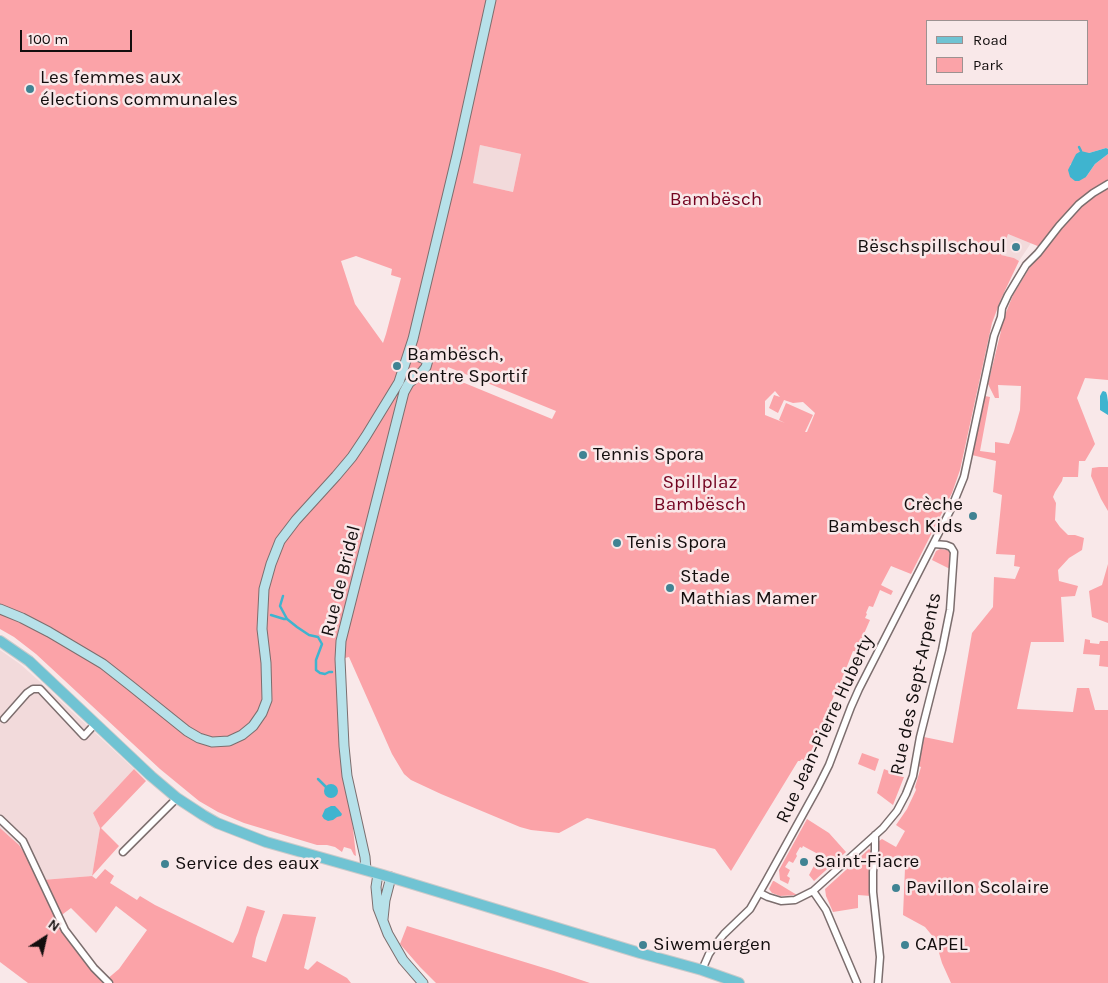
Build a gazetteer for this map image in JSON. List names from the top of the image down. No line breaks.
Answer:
{"streets":{"main road":["Rue de Bridel"],"street":["Rue des Sept-Arpents","Rue Jean-Pierre Huberty"]},"crossings":[["Rue des Sept-Arpents","Rue Jean-Pierre Huberty"]],"parks":["Bambësch","Spillplaz Bambësch"],"places":["Les femmes aux élections communales","Bëschspillschoul","Bambësch, Centre Sportif","Tennis Spora","Crèche Bambesch Kids","Tenis Spora","Stade Mathias Mamer","Saint-Fiacre","Service des eaux","Pavillon Scolaire","Siwemuergen","CAPEL"],"legend":["Road","Park"],"scale_bar":"100 m","north":"top right"}
